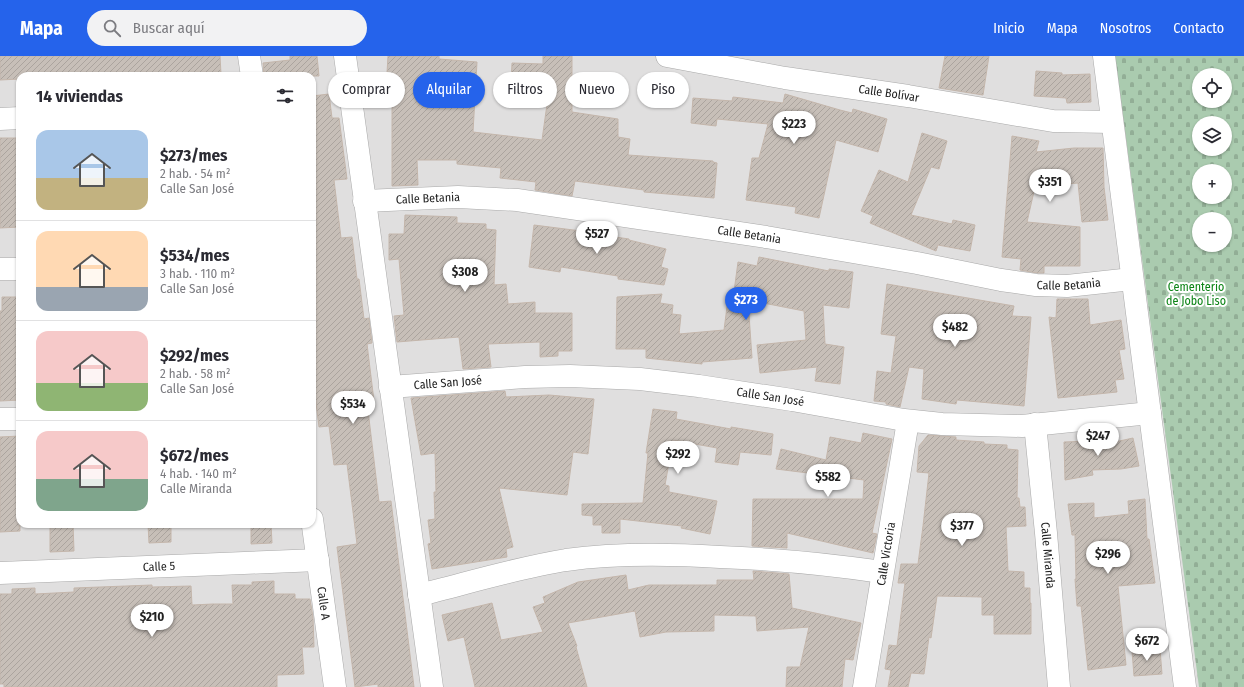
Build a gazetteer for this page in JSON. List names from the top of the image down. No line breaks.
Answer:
{"streets":{"street":["Calle Bolívar","Calle Betania","Calle San José","Calle Victoria","Calle Miranda","Calle 5","Calle A"]},"crossings":[["Calle San José","Calle Victoria"],["Calle San José","Calle Miranda"],["Calle 5","Calle A"]],"parks":["Cementerio de Jobo Liso"],"page":{"header":"Mapa","search":"Buscar aquí","nav":["Inicio","Mapa","Nosotros","Contacto"],"map_buttons":["+","−"],"chip":["Comprar","Alquilar","Filtros","Nuevo","Piso"],"heading":"14 viviendas","price":["$223","$351","$527","$308","$273","$482","$534","$247","$292","$582","$377","$296","$210","$672"],"list":[{"name":"$273/mes","note":"2 hab. · 54 m² · Calle San José"},{"name":"$534/mes","note":"3 hab. · 110 m² · Calle San José"},{"name":"$292/mes","note":"2 hab. · 58 m² · Calle San José"},{"name":"$672/mes","note":"4 hab. · 140 m² · Calle Miranda"}]}}
